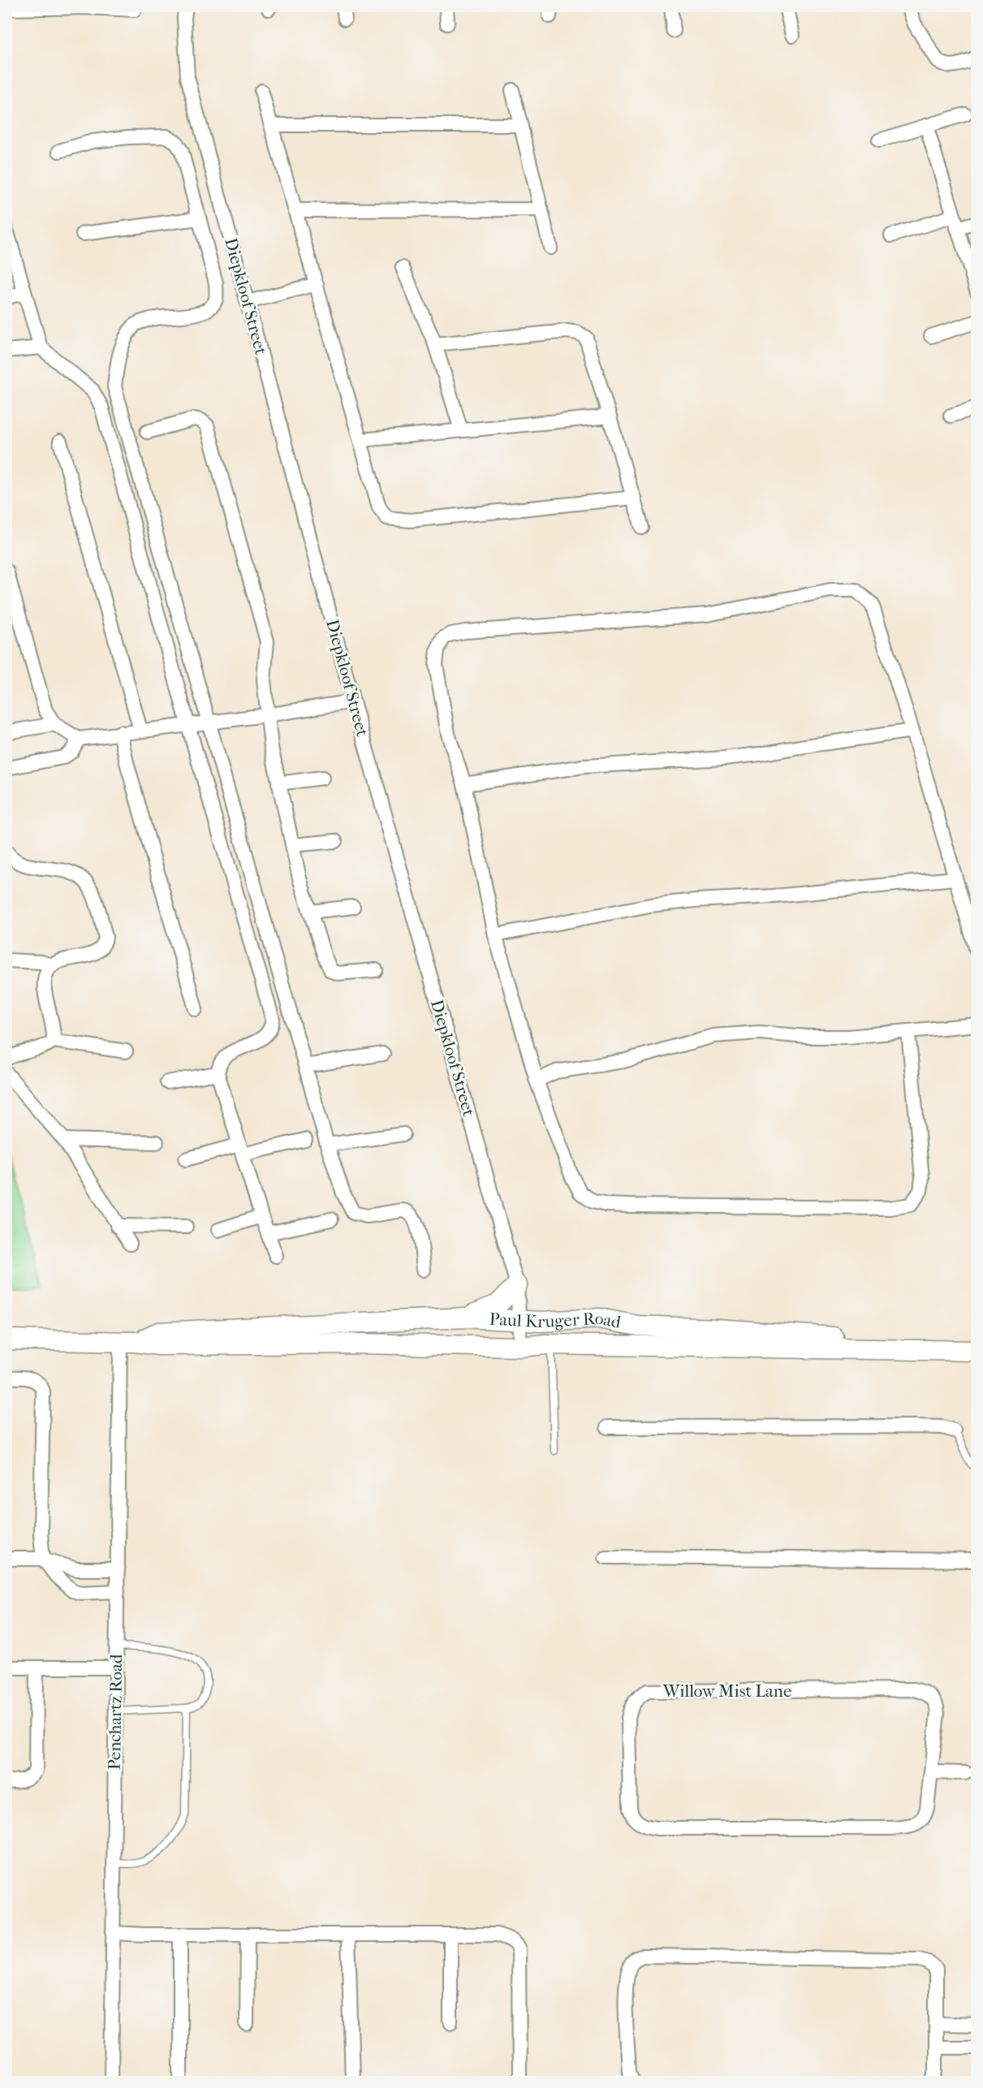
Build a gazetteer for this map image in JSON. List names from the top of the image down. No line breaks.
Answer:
{"streets":{"street":["Diepkloof Street","Paul Kruger Road","Willow Mist Lane","Penchartz Road"]},"crossings":[["Diepkloof Street","Paul Kruger Road"],["Paul Kruger Road","Penchartz Road"]]}
